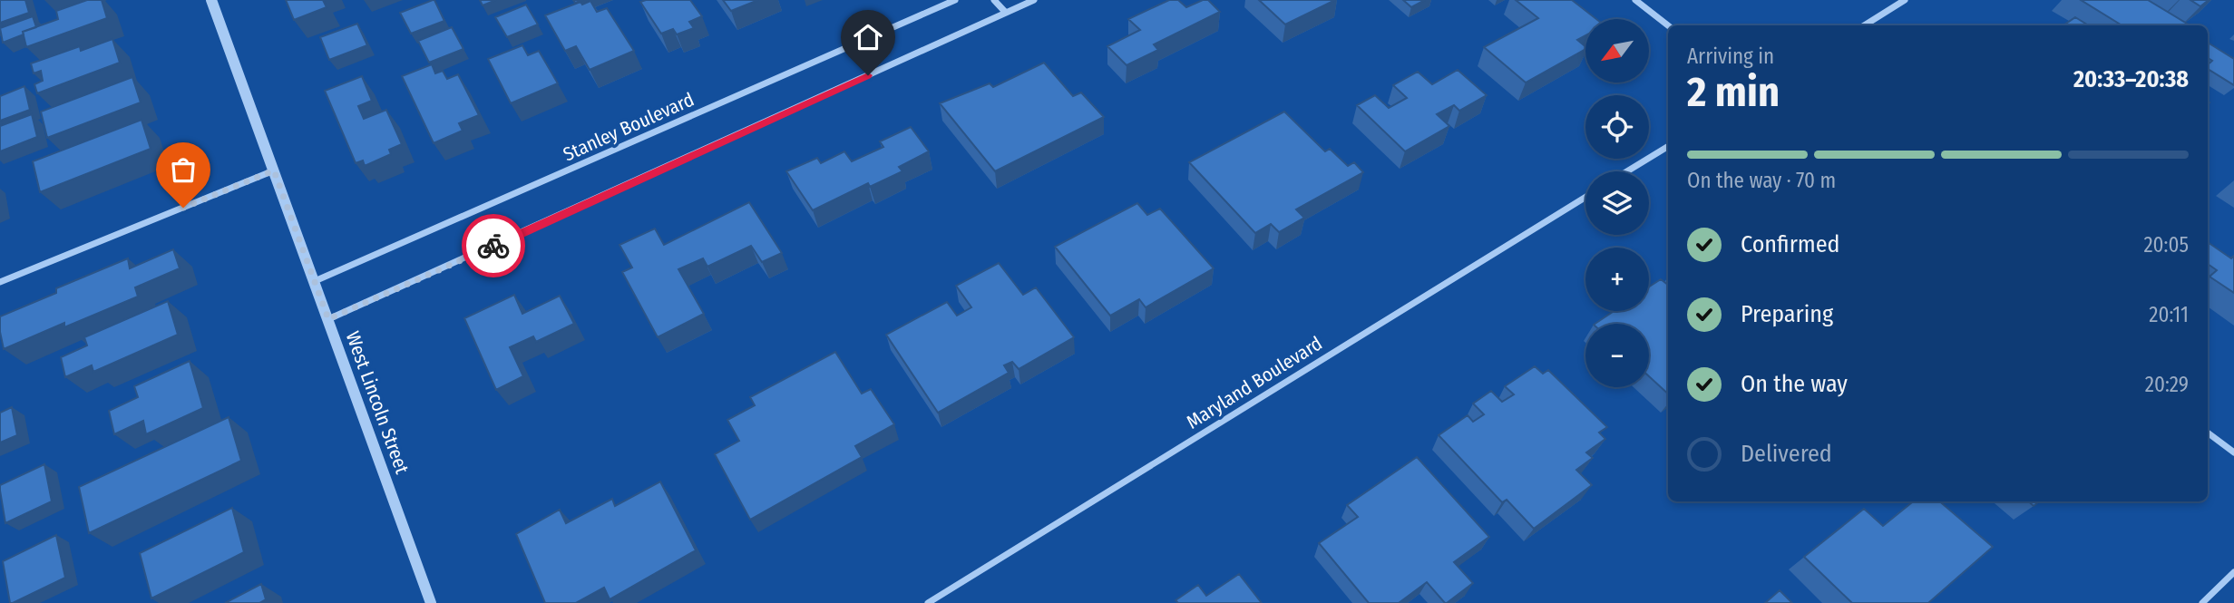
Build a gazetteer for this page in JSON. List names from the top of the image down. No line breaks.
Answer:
{"streets":{"street":["Stanley Boulevard","Maryland Boulevard","West Lincoln Street"]},"crossings":[["Stanley Boulevard","West Lincoln Street"]],"north":"bottom left","page":{"map_buttons":["+","−"],"heading":["2 min","Arriving in","20:33–20:38"],"bar":"On the way · 70 m","list":[["Confirmed","20:05"],["Preparing","20:11"],["On the way","20:29"],"Delivered"]}}
